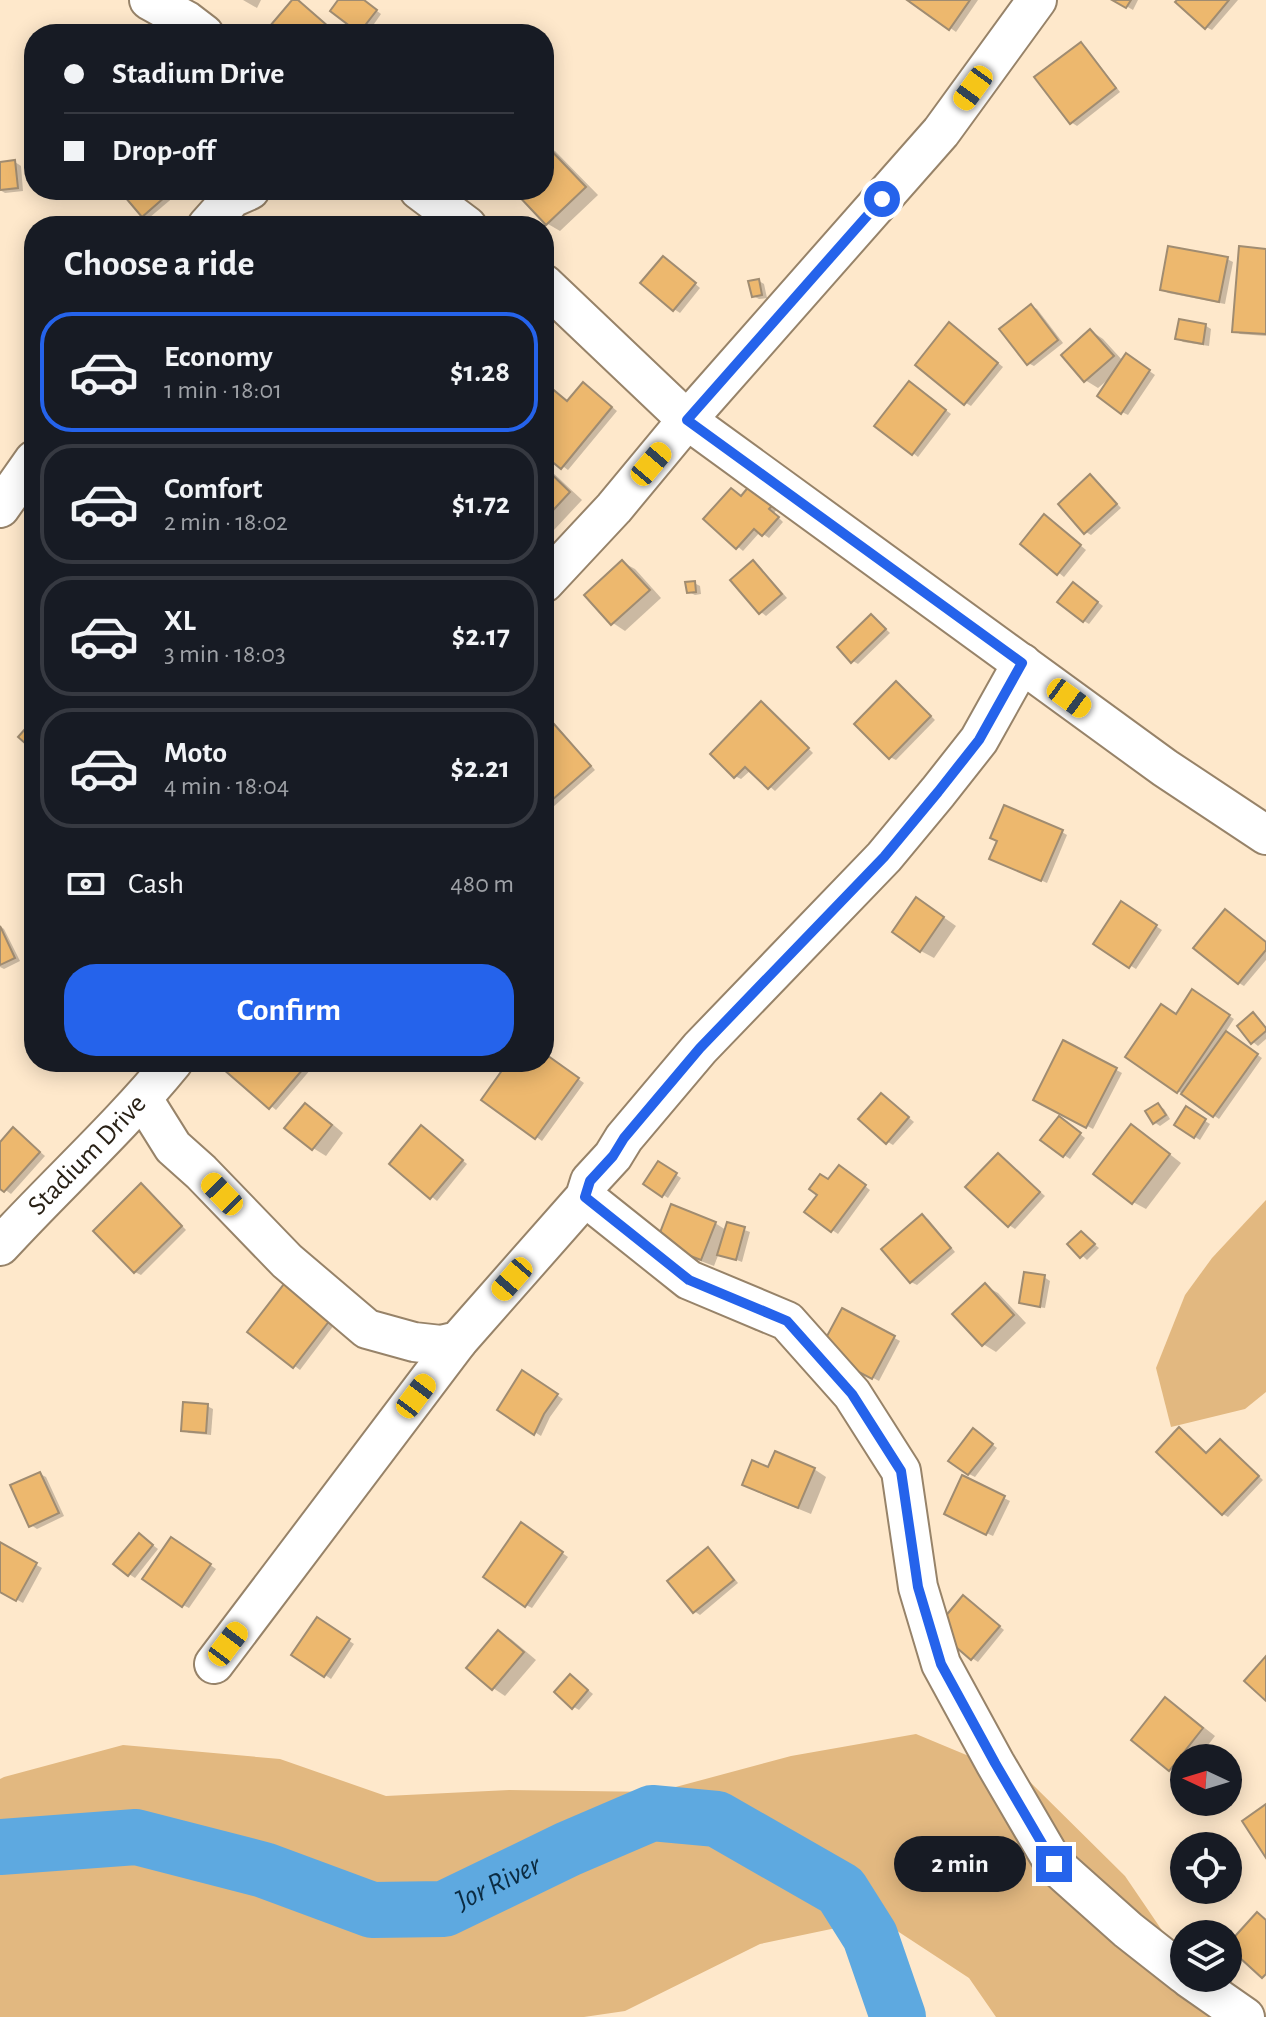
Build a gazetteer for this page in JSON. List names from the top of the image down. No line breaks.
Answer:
{"streets":{"street":["Stadium Drive"]},"water":["Jor River"],"north":"left","page":{"banner":["Stadium Drive","Drop-off"],"heading":"Choose a ride","list":[{"name":"Economy","note":"1 min · 18:01","value":"$1.28"},{"name":"Comfort","note":"2 min · 18:02","value":"$1.72"},{"name":"XL","note":"3 min · 18:03","value":"$2.17"},{"name":"Moto","note":"4 min · 18:04","value":"$2.21"}],"pay":["Cash","480 m"],"buttons":"Confirm","bubble":"2 min"}}
